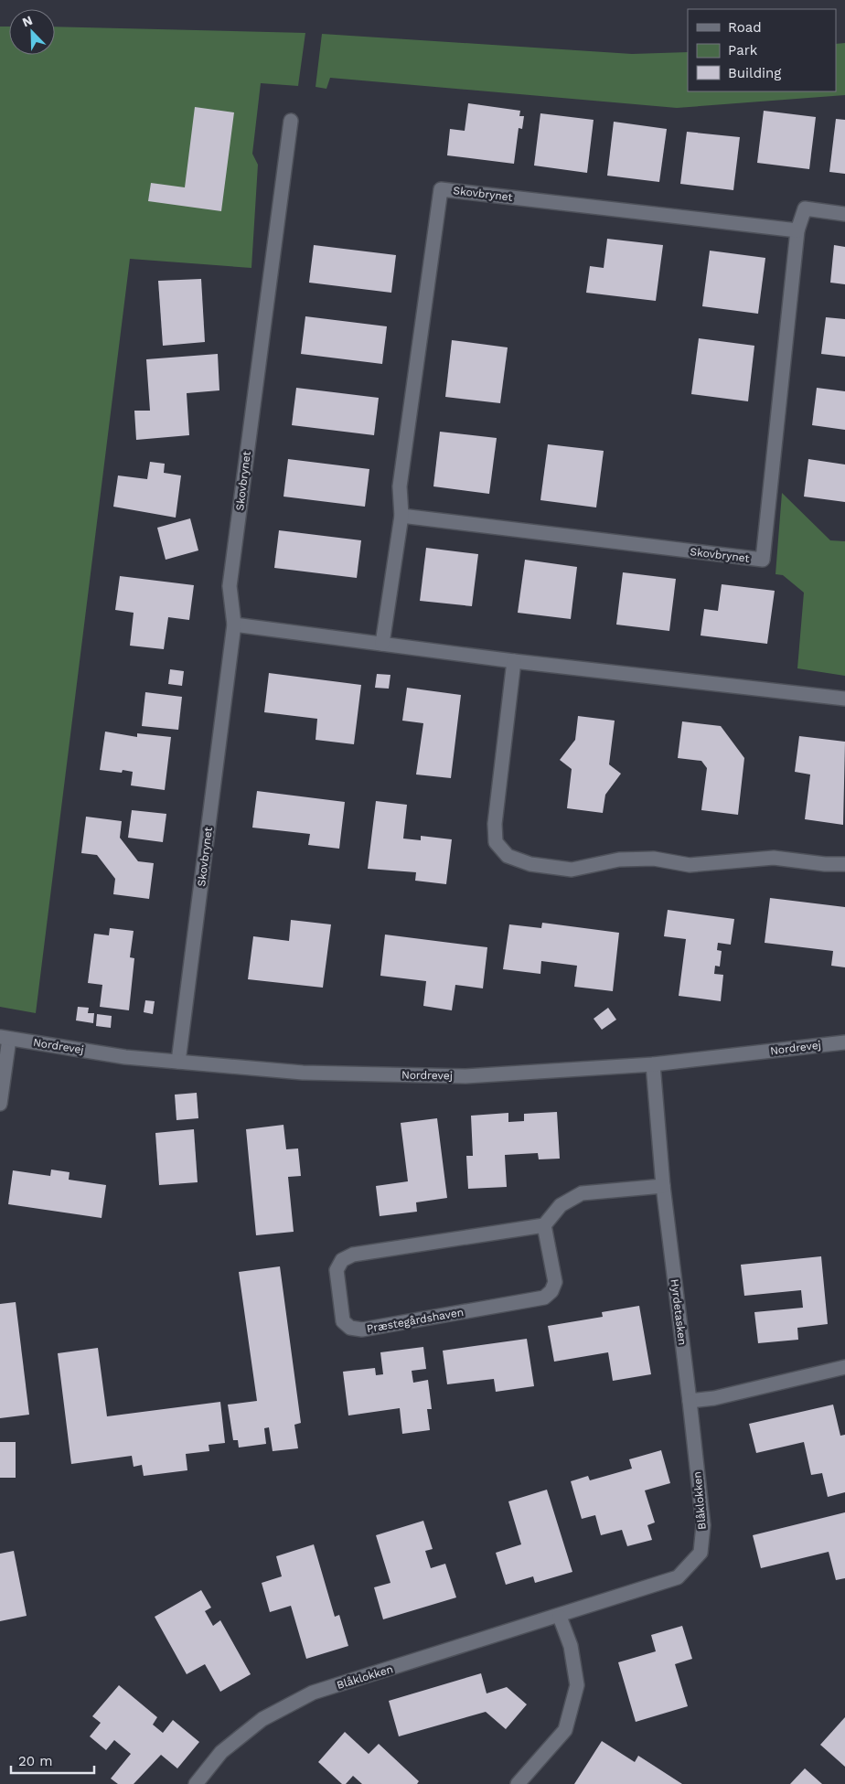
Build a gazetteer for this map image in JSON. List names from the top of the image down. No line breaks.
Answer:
{"streets":{"street":["Skovbrynet","Nordrevej","Hyrdetasken","Præstegårdshaven","Blåklokken"]},"crossings":[["Skovbrynet","Nordrevej"],["Nordrevej","Hyrdetasken"],["Hyrdetasken","Blåklokken"]],"legend":["Road","Park","Building"],"scale_bar":"20 m","north":"top left"}
